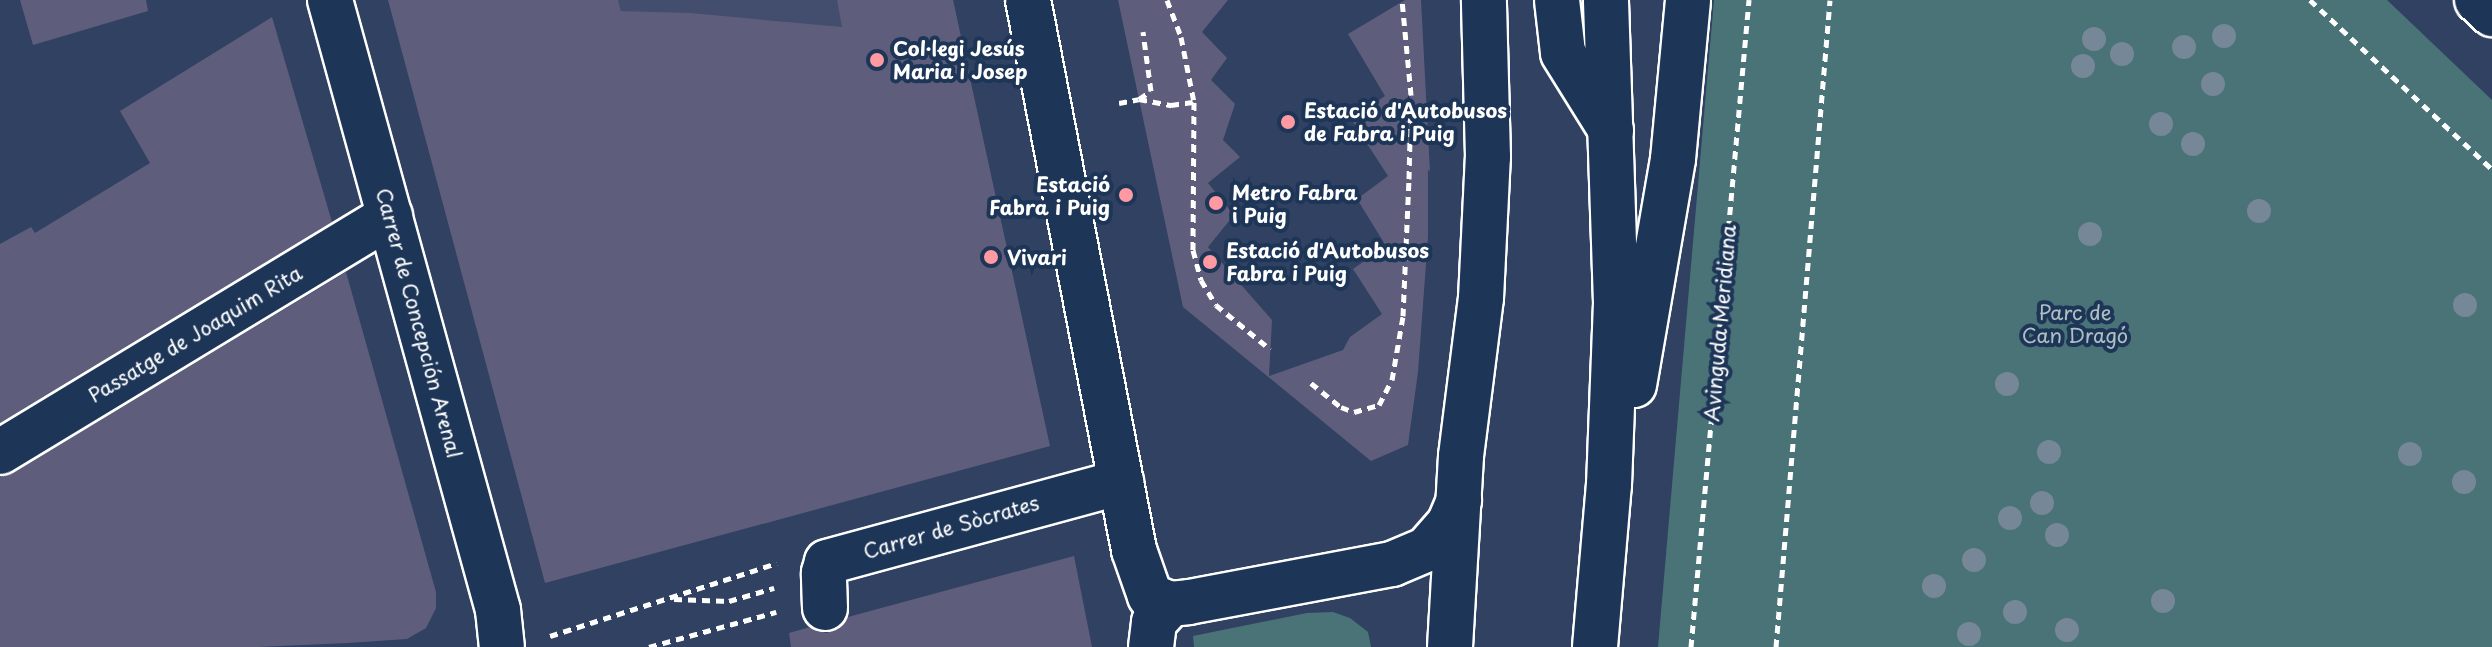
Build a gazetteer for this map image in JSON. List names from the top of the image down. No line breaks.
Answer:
{"streets":{"street":["Carrer de Concepción Arenal","Passatge de Joaquim Rita","Carrer de Sòcrates"],"path":["Avinguda Meridiana"]},"crossings":[["Carrer de Concepción Arenal","Passatge de Joaquim Rita"]],"parks":["Parc de Can Dragó"],"places":["Col·legi Jesús Maria i Josep","Estació d'Autobusos de Fabra i Puig","Estació Fabra i Puig","Metro Fabra i Puig","Vivari","Estació d'Autobusos Fabra i Puig"]}
